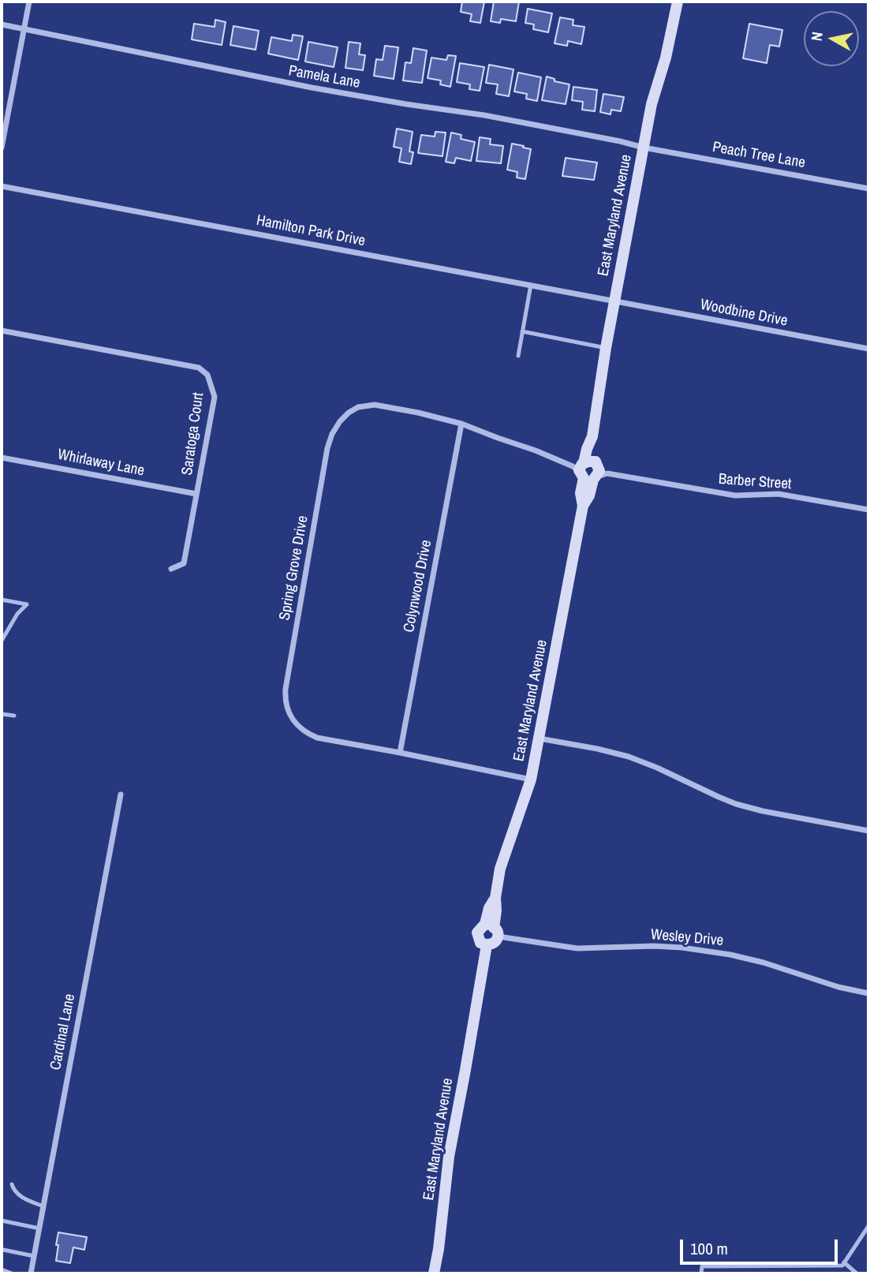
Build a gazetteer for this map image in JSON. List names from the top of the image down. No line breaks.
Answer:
{"streets":{"street":["Pamela Lane","Peach Tree Lane","East Maryland Avenue","Hamilton Park Drive","Woodbine Drive","Saratoga Court","Whirlaway Lane","Barber Street","Spring Grove Drive","Colynwood Drive","Wesley Drive","Cardinal Lane"]},"crossings":[["Pamela Lane","Peach Tree Lane"],["Pamela Lane","East Maryland Avenue"],["Peach Tree Lane","East Maryland Avenue"],["East Maryland Avenue","Hamilton Park Drive"],["East Maryland Avenue","Woodbine Drive"],["East Maryland Avenue","Barber Street"],["East Maryland Avenue","Spring Grove Drive"],["East Maryland Avenue","Wesley Drive"],["Hamilton Park Drive","Woodbine Drive"],["Saratoga Court","Whirlaway Lane"],["Barber Street","Spring Grove Drive"],["Spring Grove Drive","Colynwood Drive"]],"scale_bar":"100 m","north":"left"}
